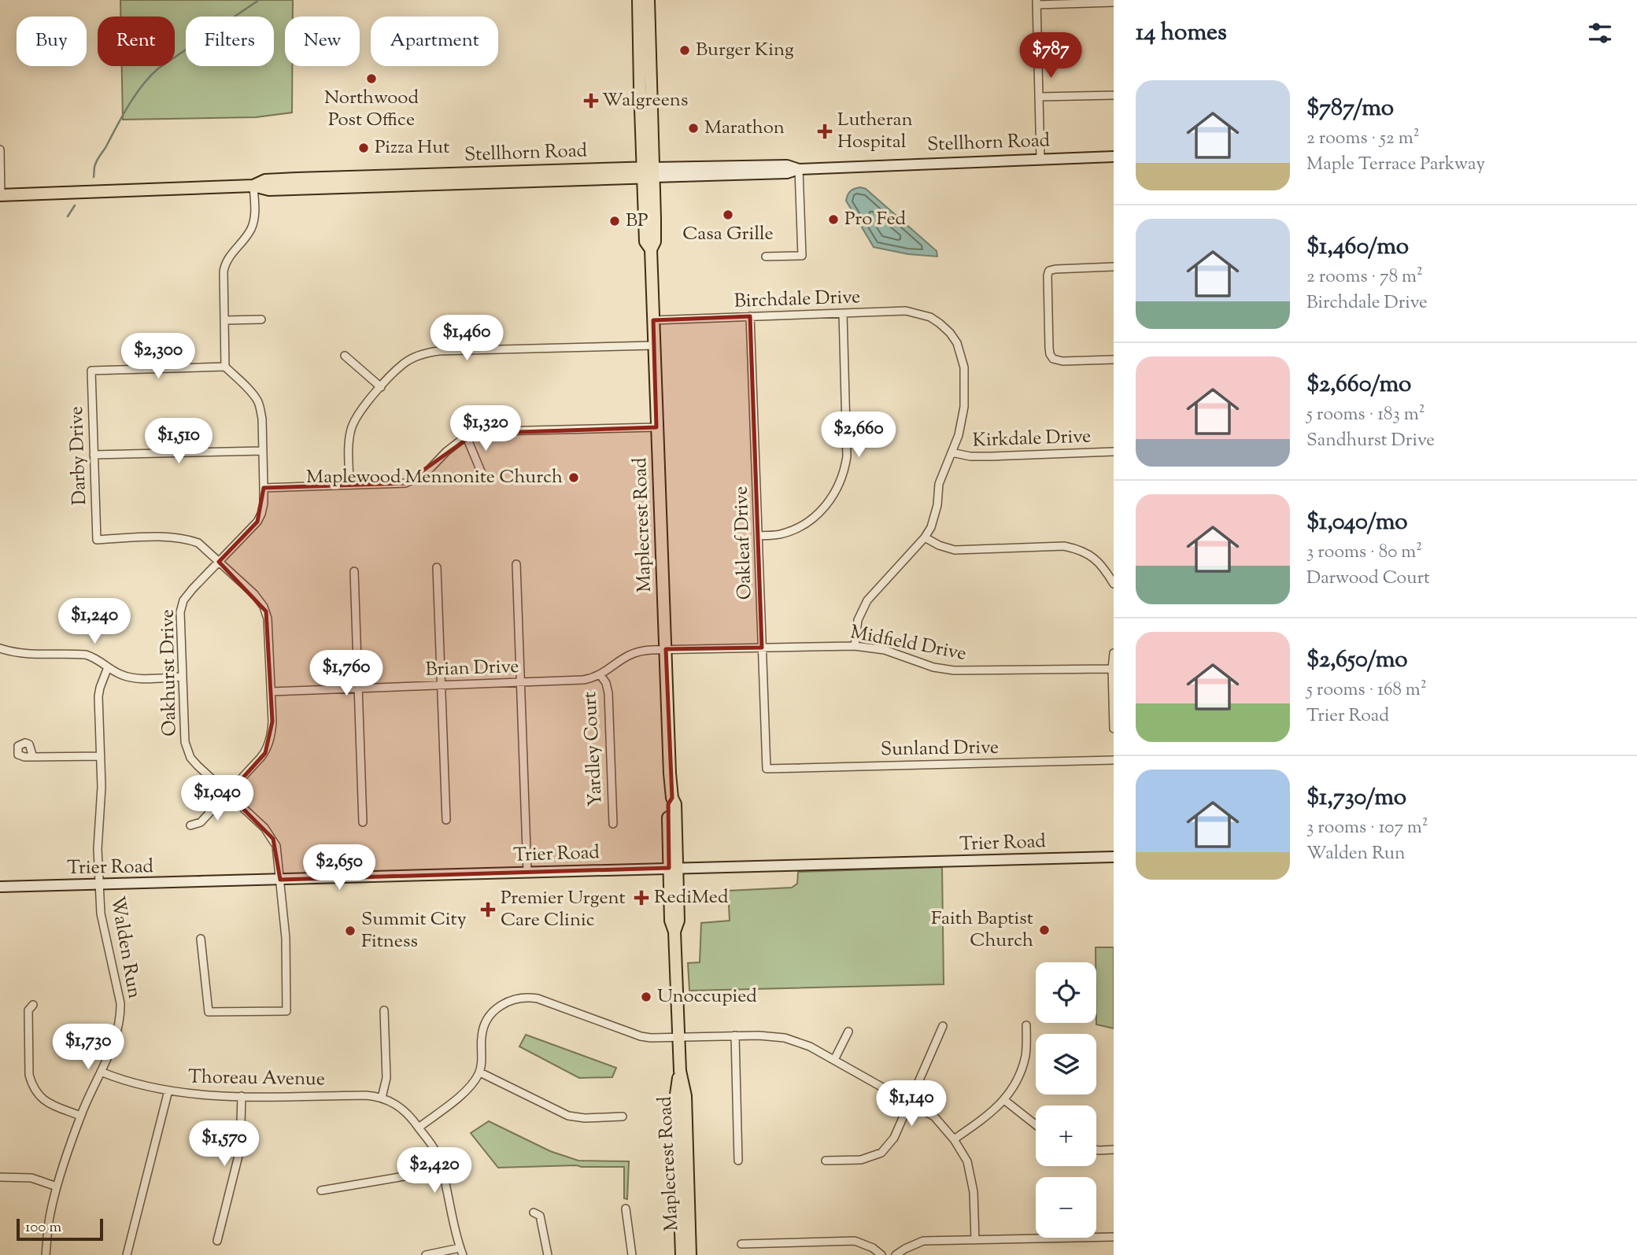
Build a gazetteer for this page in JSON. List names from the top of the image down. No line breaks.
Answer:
{"streets":{"main road":["Stellhorn Road","Maplecrest Road"],"street":["Birchdale Drive","Kirkdale Drive","Darby Drive","Oakleaf Drive","Midfield Drive","Brian Drive","Oakhurst Drive","Yardley Court","Sunland Drive","Trier Road","Walden Run","Thoreau Avenue"]},"crossings":[["Stellhorn Road","Maplecrest Road"],["Birchdale Drive","Kirkdale Drive"],["Birchdale Drive","Maplecrest Road"],["Birchdale Drive","Oakleaf Drive"],["Darby Drive","Oakhurst Drive"],["Maplecrest Road","Midfield Drive"],["Maplecrest Road","Brian Drive"],["Maplecrest Road","Trier Road"],["Oakleaf Drive","Midfield Drive"],["Oakleaf Drive","Sunland Drive"],["Midfield Drive","Brian Drive"],["Brian Drive","Yardley Court"],["Oakhurst Drive","Trier Road"],["Trier Road","Walden Run"],["Walden Run","Thoreau Avenue"]],"places":{"other":["Burger King","Northwood Post Office","Marathon","Pizza Hut","Casa Grille","Pro Fed","BP","Maplewood Mennonite Church","Faith Baptist Church","Summit City Fitness","Unoccupied"],"health":["Walgreens","Lutheran Hospital","RediMed","Premier Urgent Care Clinic"]},"scale_bar":"100 m","page":{"heading":"14 homes","chip":["Buy","Rent","Filters","New","Apartment"],"price":["$787","$1,460","$2,300","$1,320","$2,660","$1,510","$1,240","$1,760","$1,040","$2,650","$1,730","$1,140","$1,570","$2,420"],"list":[{"name":"$787/mo","note":"2 rooms · 52 m² · Maple Terrace Parkway"},{"name":"$1,460/mo","note":"2 rooms · 78 m² · Birchdale Drive"},{"name":"$2,660/mo","note":"5 rooms · 183 m² · Sandhurst Drive"},{"name":"$1,040/mo","note":"3 rooms · 80 m² · Darwood Court"},{"name":"$2,650/mo","note":"5 rooms · 168 m² · Trier Road"},{"name":"$1,730/mo","note":"3 rooms · 107 m² · Walden Run"}],"map_buttons":["+","−"],"scale":"100 m"}}
